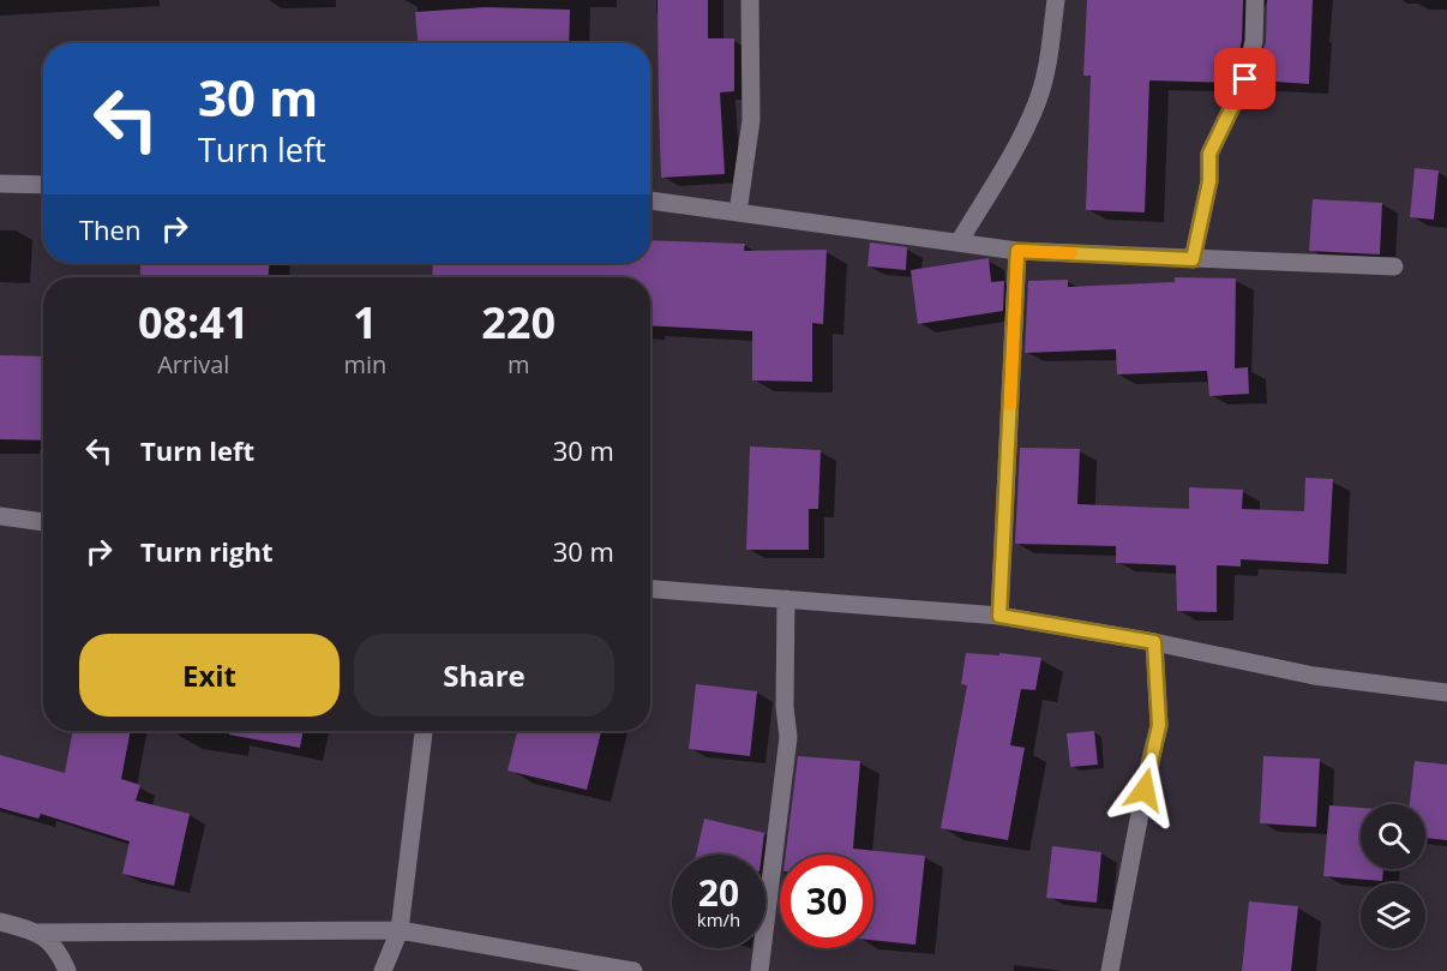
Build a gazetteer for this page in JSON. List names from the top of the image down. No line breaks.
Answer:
{"page":{"turn":["30 m","Turn left"],"then":"Then","eta":["08:41","Arrival","1","min","220","m"],"list":[{"name":"Turn left","value":"30 m"},{"name":"Turn right","value":"30 m"}],"buttons":["Exit","Share"],"speed":"20 km/h","limit":"30"}}
